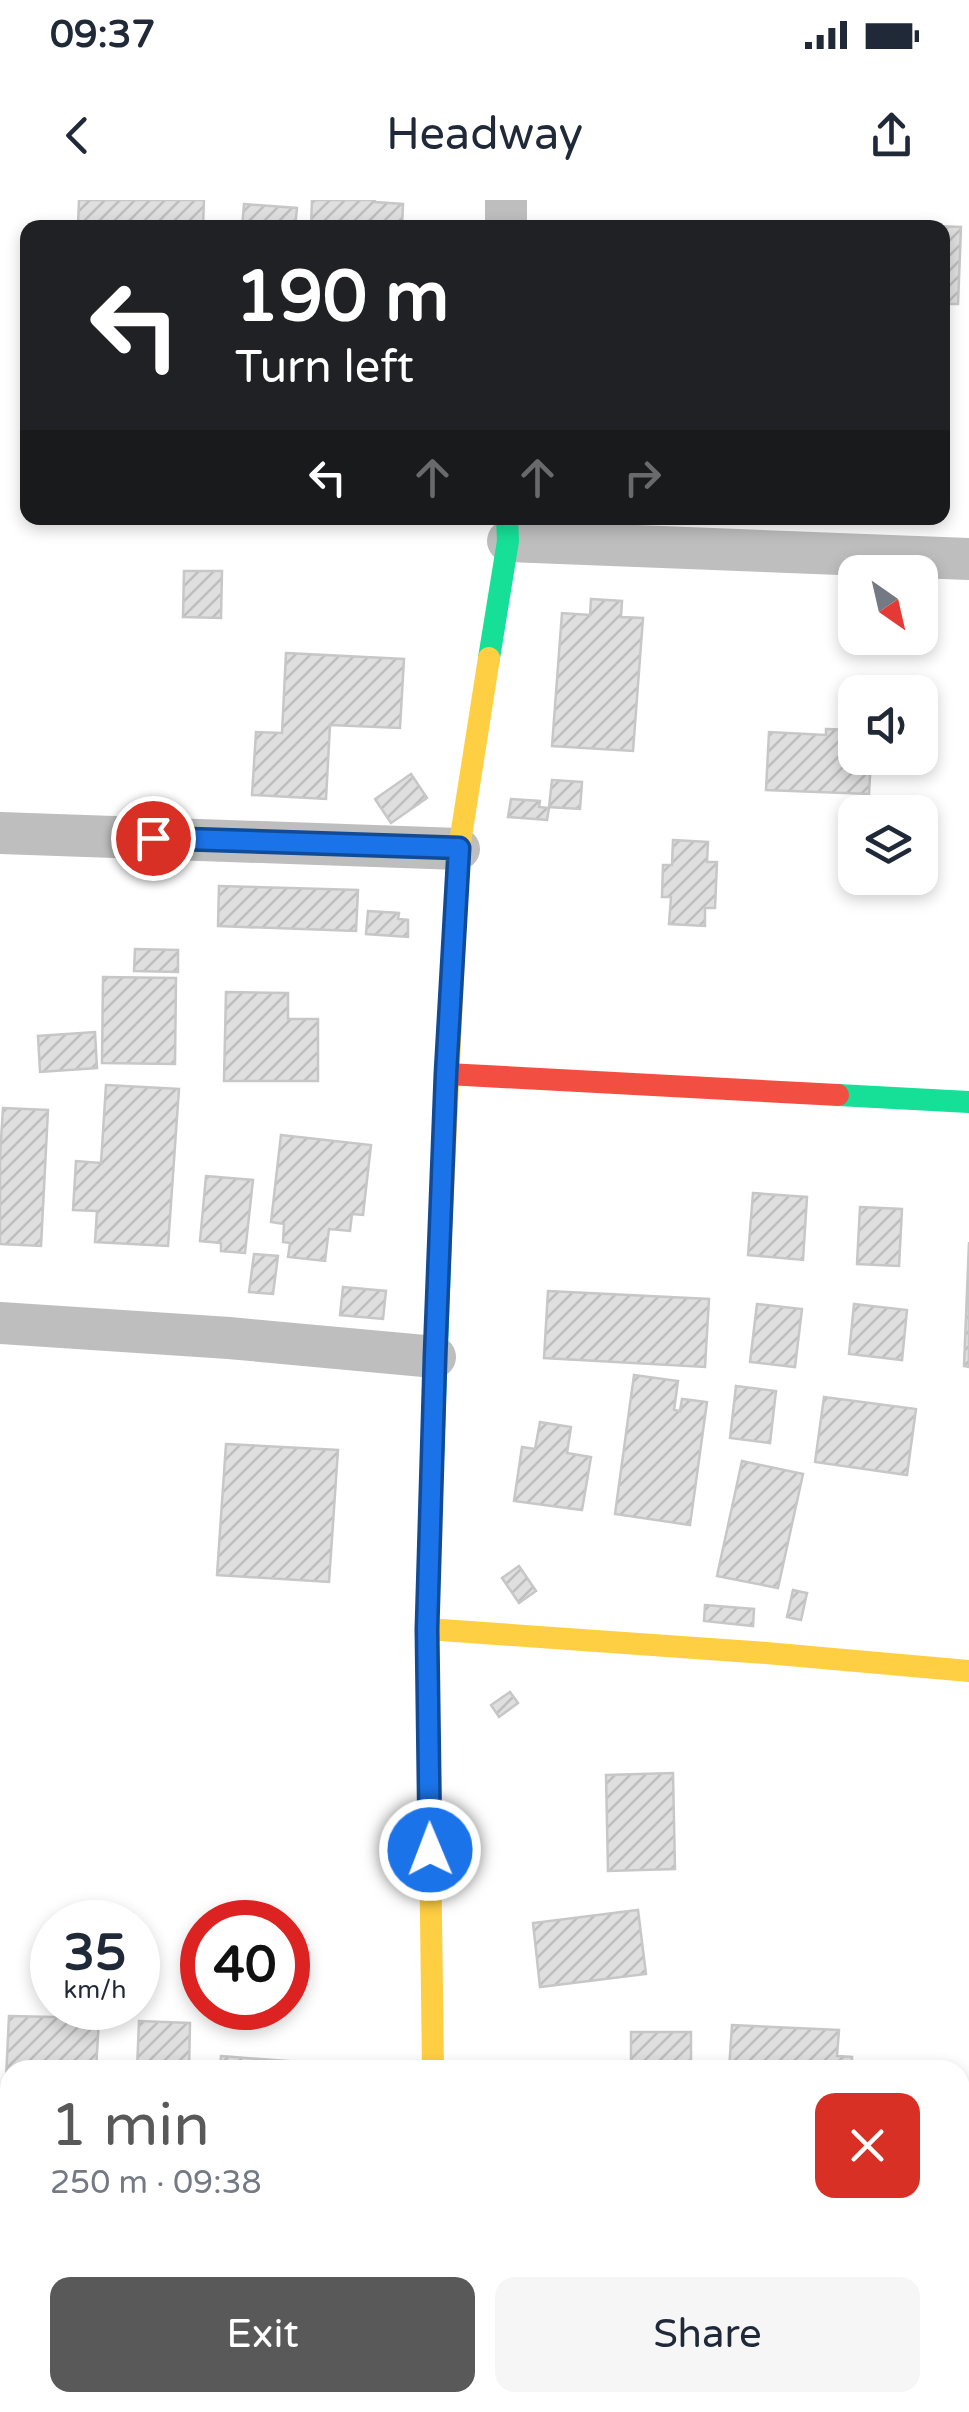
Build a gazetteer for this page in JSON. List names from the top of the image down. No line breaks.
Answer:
{"north":"bottom right","page":{"status":"09:37","header":"Headway","turn":["190 m","Turn left"],"speed":"35 km/h","limit":"40","heading":["1 min","250 m · 09:38"],"buttons":["Exit","Share"]}}
